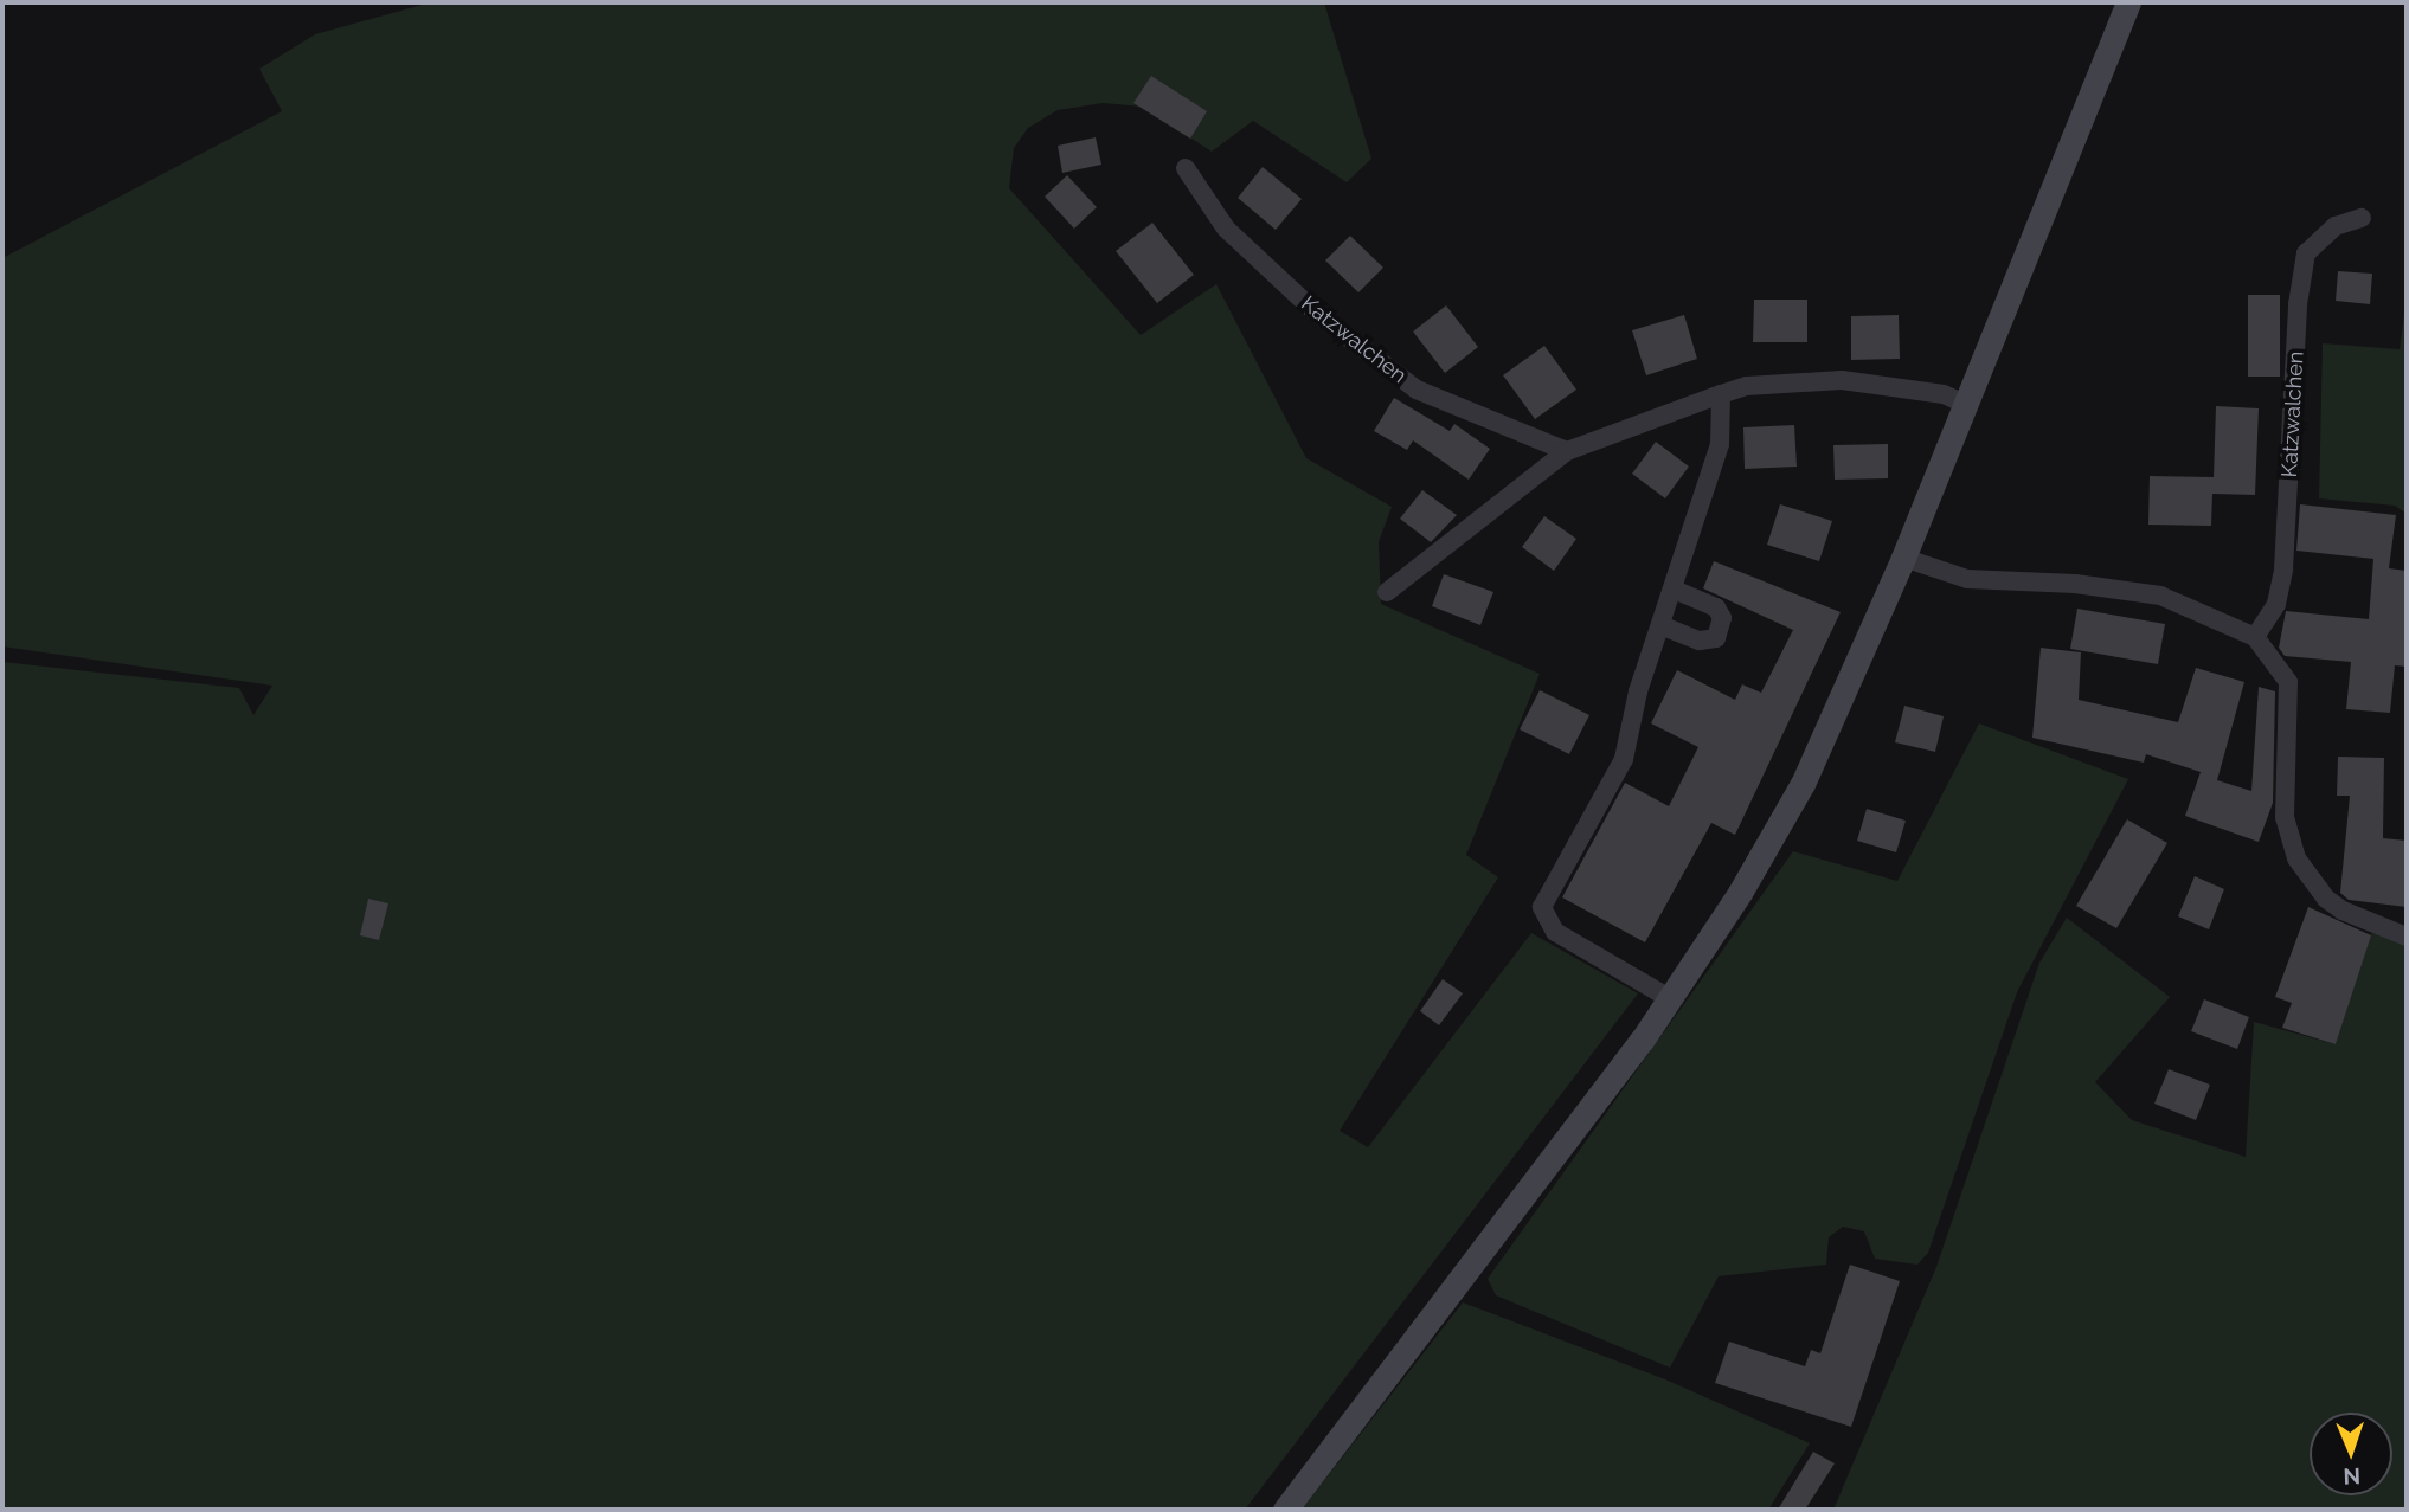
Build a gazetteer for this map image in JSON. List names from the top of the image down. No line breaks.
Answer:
{"streets":{"street":["Katzwalchen"]},"north":"bottom"}
